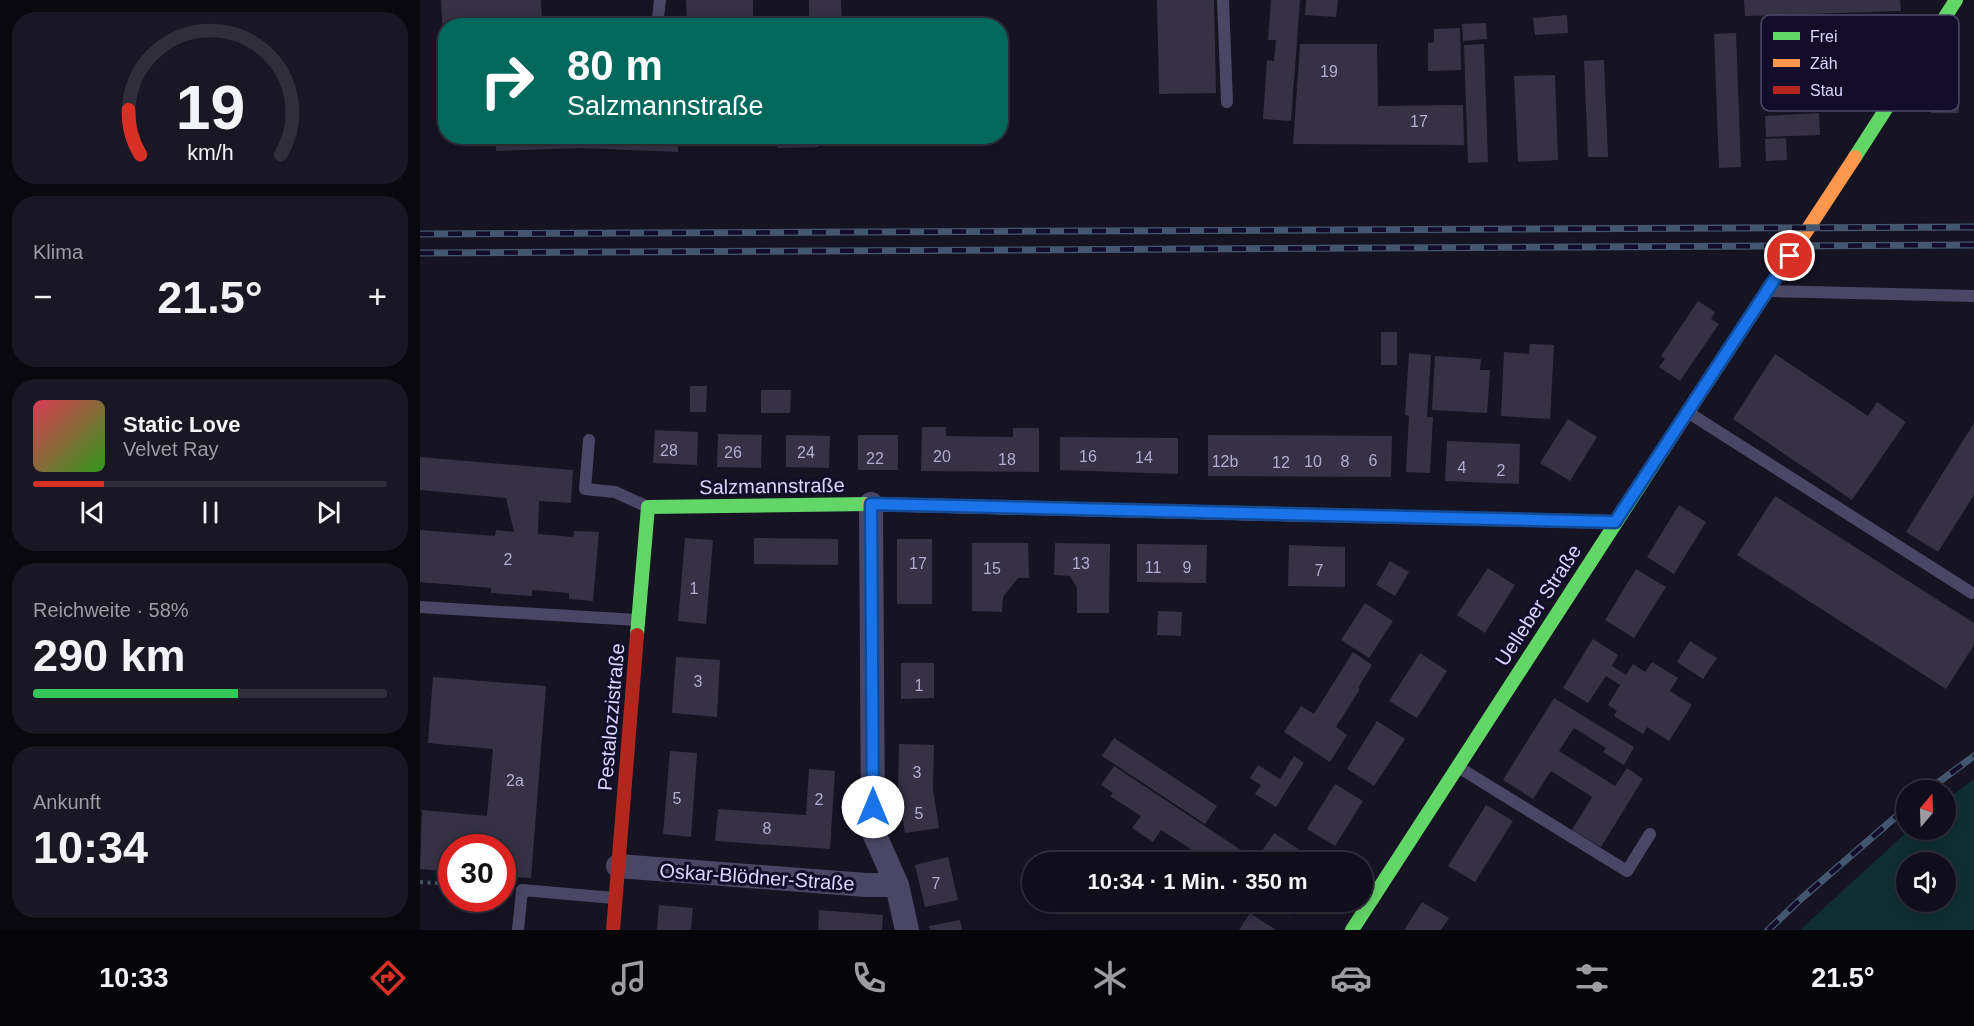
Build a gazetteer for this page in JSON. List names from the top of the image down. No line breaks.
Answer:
{"streets":{"street":["Salzmannstraße","Uelleber Straße","Pestalozzistraße","Oskar-Blödner-Straße"]},"crossings":[["Salzmannstraße","Uelleber Straße"],["Salzmannstraße","Pestalozzistraße"],["Pestalozzistraße","Oskar-Blödner-Straße"]],"house_numbers":["19","17","28","26","24","20","16","14","22","18","6","12b","10","8","12","4","2","2","17","13","11","9","15","7","1","3","1","3","2a","5","2","5","8","7"],"legend":["Frei","Zäh","Stau"],"north":"top","page":{"turn":["80 m","Salzmannstraße"],"tile":["Klima",["Reichweite · 58%","290 km"],["Ankunft","10:34"]],"heat":["−","21.5°","+"],"song":["Static Love","Velvet Ray"],"limit":"30","trip":"10:34 · 1 Min. · 350 m","tabs":["10:33","21.5°"],"gauge":["19","km/h"]}}
